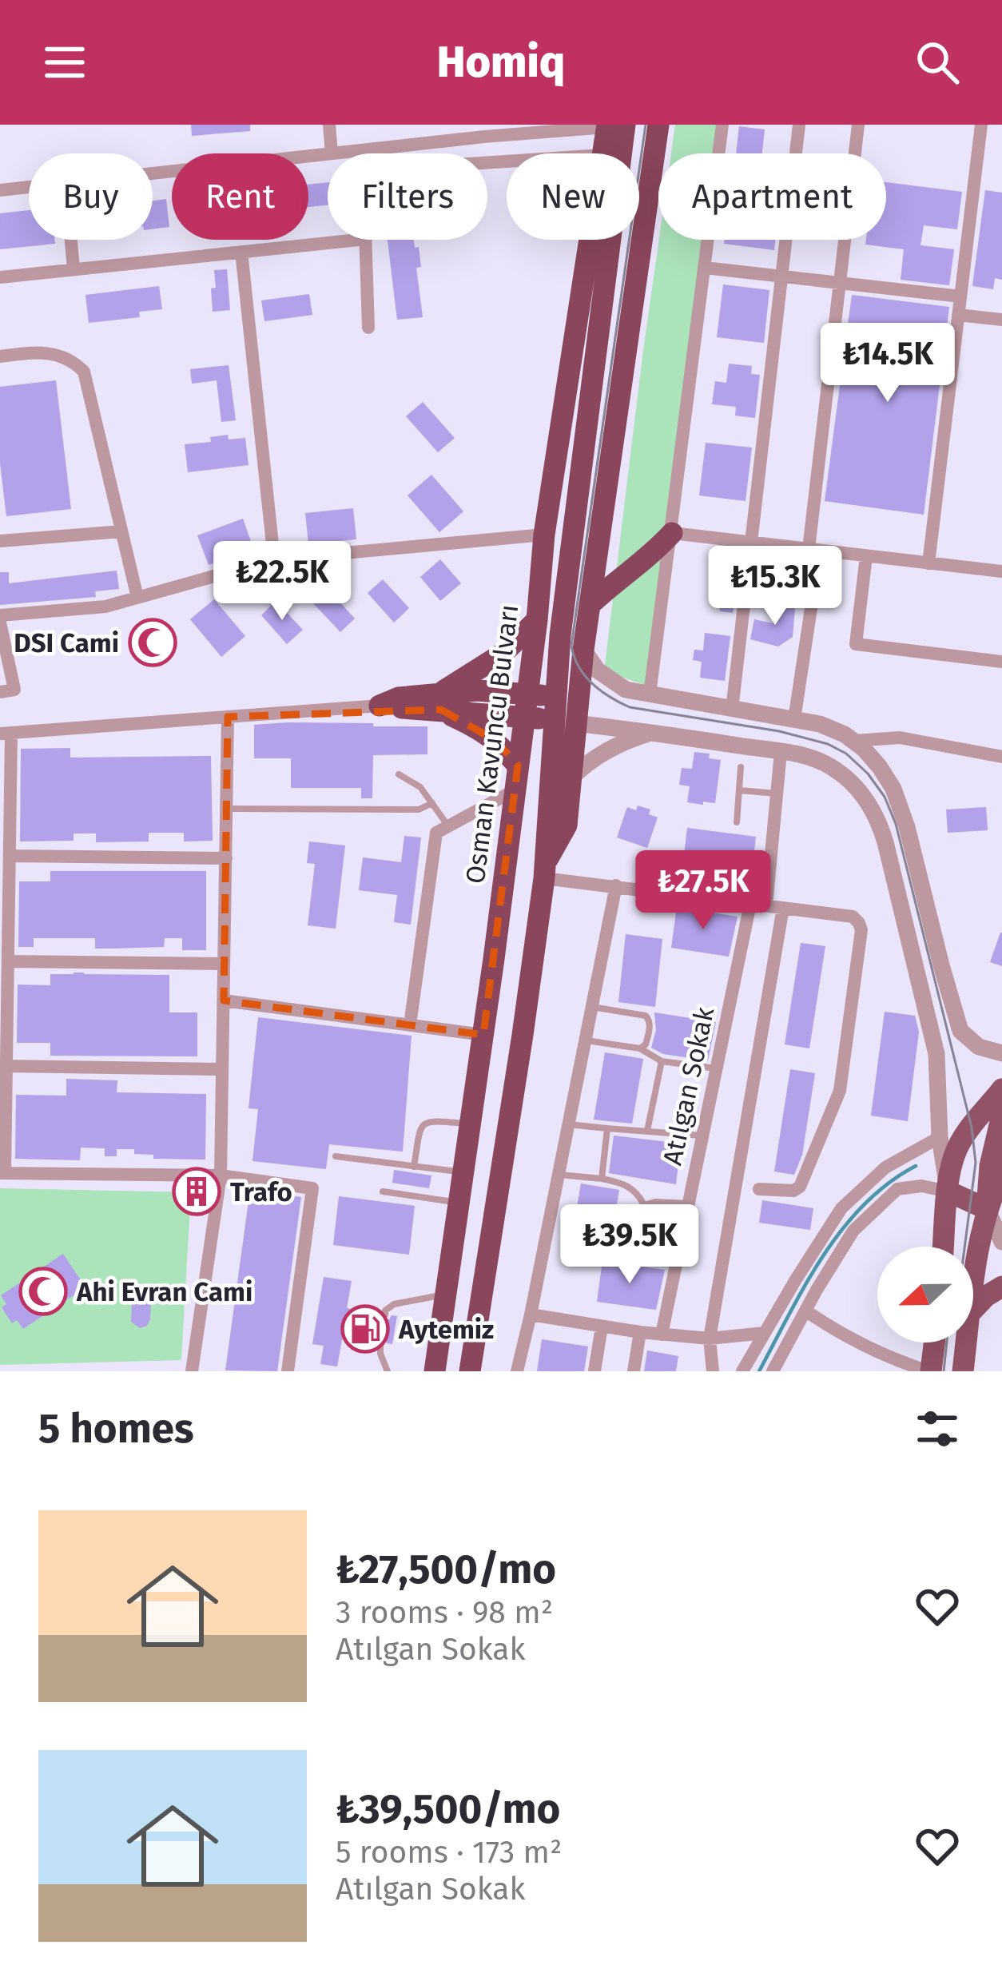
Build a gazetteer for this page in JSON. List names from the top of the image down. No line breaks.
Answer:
{"streets":{"highway":["Osman Kavuncu Bulvarı"],"street":["Atılgan Sokak"]},"places":{"mosque":["DSI Cami","Ahi Evran Cami"],"building":["Trafo"],"fuel station":["Aytemiz"]},"north":"left","page":{"header":"Homiq","chip":["Buy","Rent","Filters","New","Apartment"],"price":["₺14.5K","₺22.5K","₺15.3K","₺27.5K","₺39.5K"],"heading":"5 homes","list":[{"name":"₺27,500/mo","note":"3 rooms · 98 m² · Atılgan Sokak"},{"name":"₺39,500/mo","note":"5 rooms · 173 m² · Atılgan Sokak"}]}}
